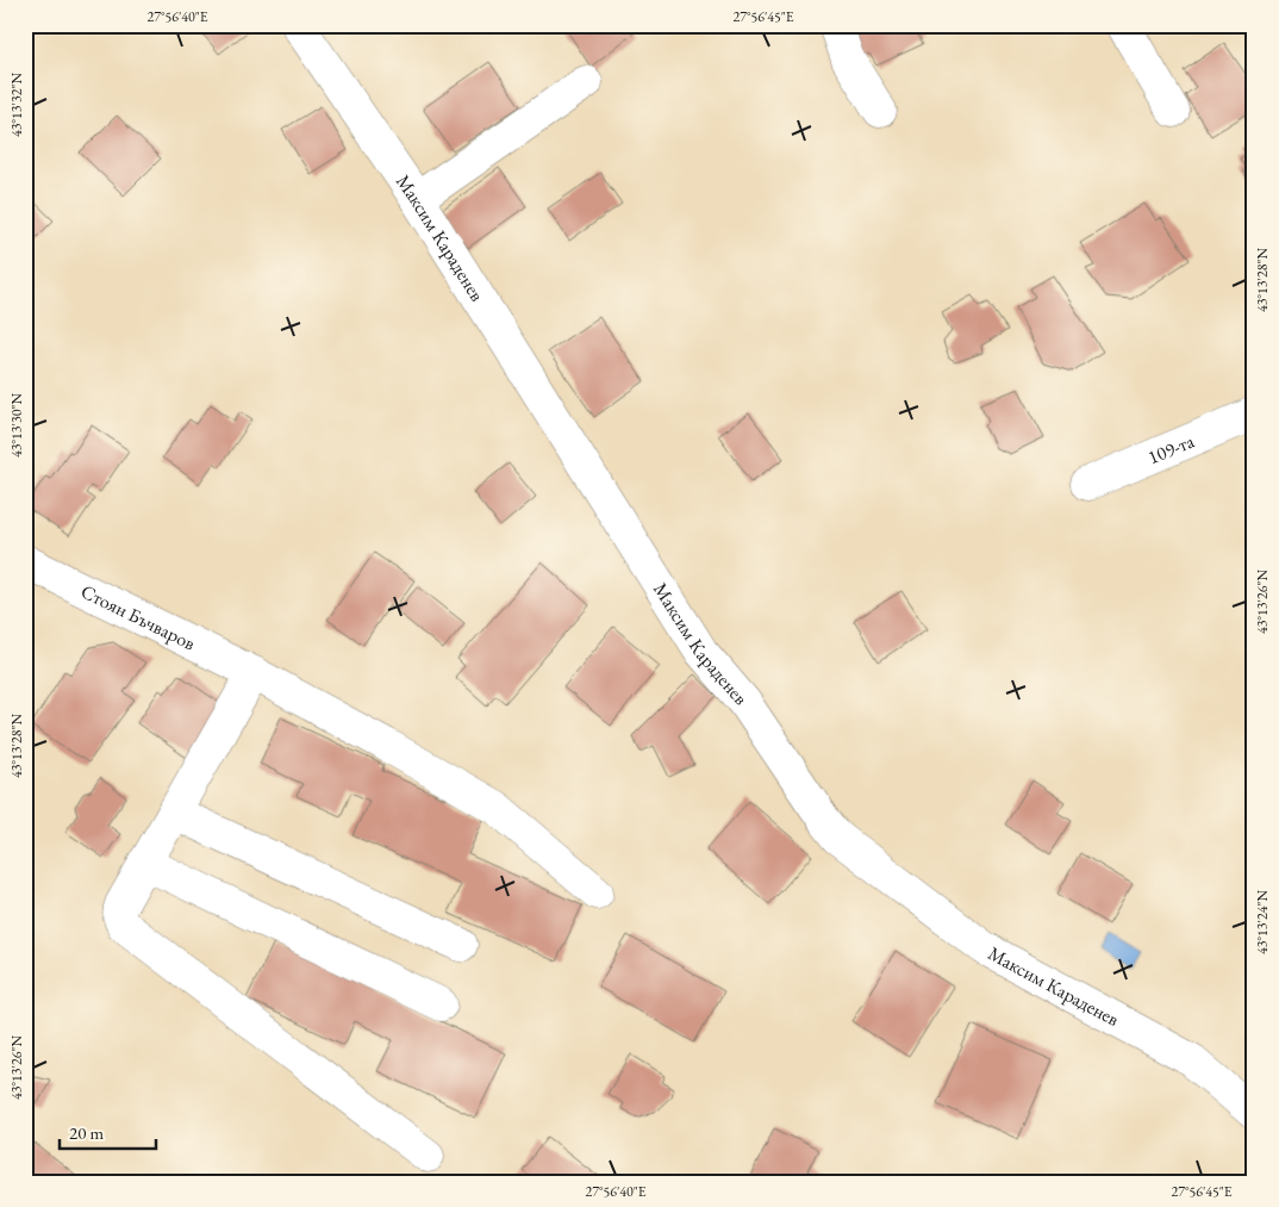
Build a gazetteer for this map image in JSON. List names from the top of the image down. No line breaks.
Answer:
{"streets":{"street":["Максим Караденев","109-та","Стоян Бъчваров"]},"scale_bar":"20 m","coordinates":["27°56'40\"E","27°56'45\"E","43°13'32\"N","43°13'28\"N","43°13'30\"N","43°13'26\"N","43°13'24\"N"]}
